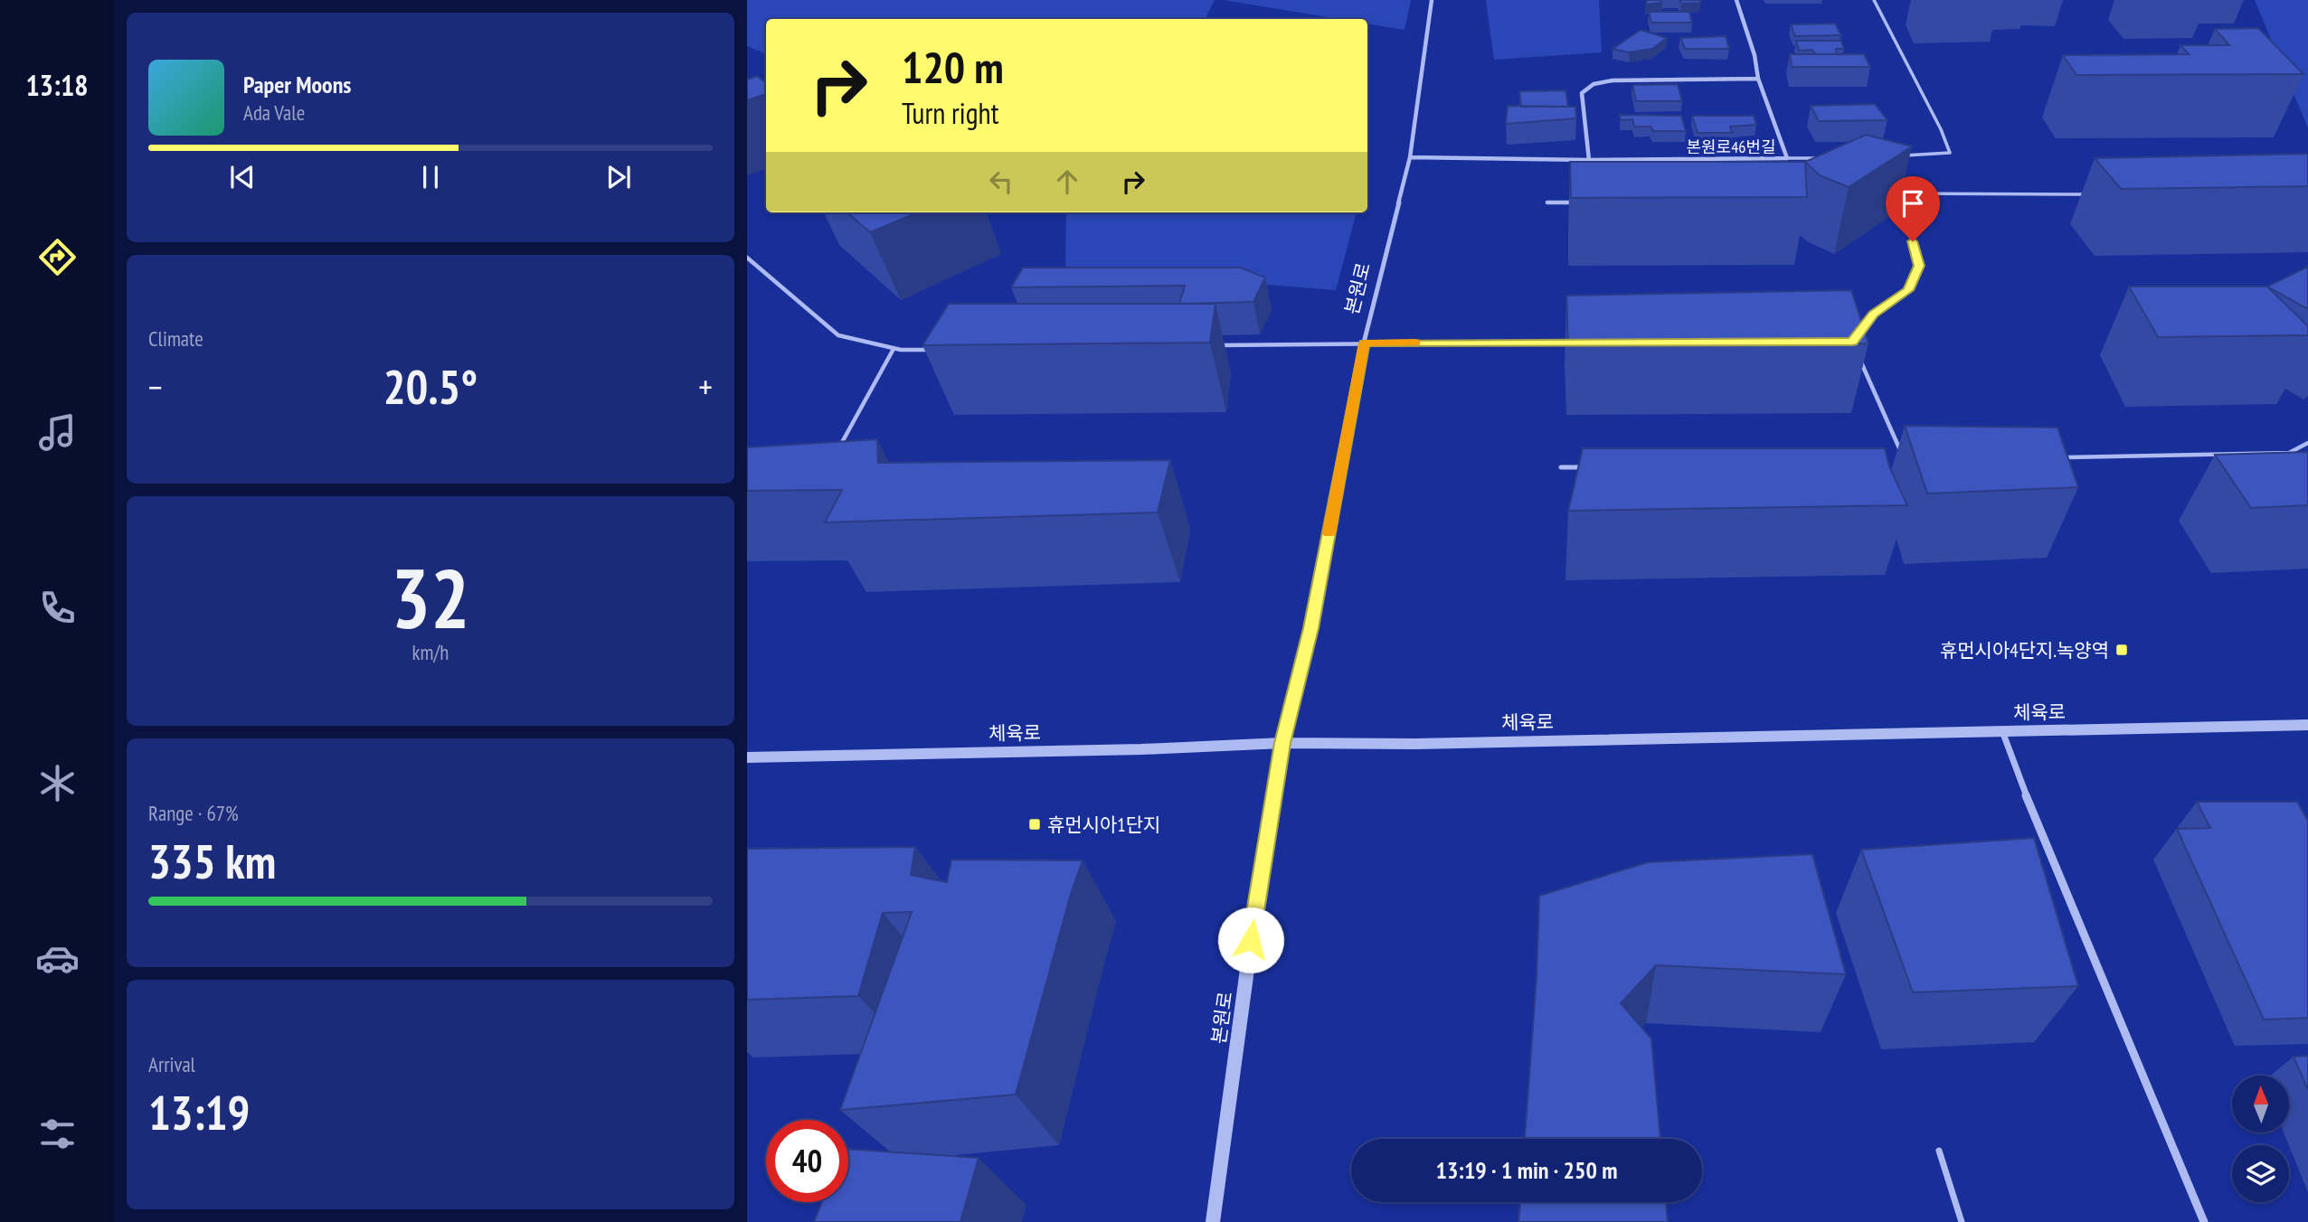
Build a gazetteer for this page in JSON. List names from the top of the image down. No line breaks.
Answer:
{"streets":{"street":["본원로46번길","본원로","체육로"]},"crossings":[["본원로46번길","본원로"],["본원로","체육로"]],"places":{"transit":["휴먼시아4단지.녹양역","휴먼시아1단지"]},"north":"top","page":{"tabs":"13:18","turn":["120 m","Turn right"],"song":["Paper Moons","Ada Vale"],"tile":["Climate",["32","km/h"],["Range · 67%","335 km"],["Arrival","13:19"]],"heat":["−","20.5°","+"],"limit":"40","trip":"13:19 · 1 min · 250 m"}}
